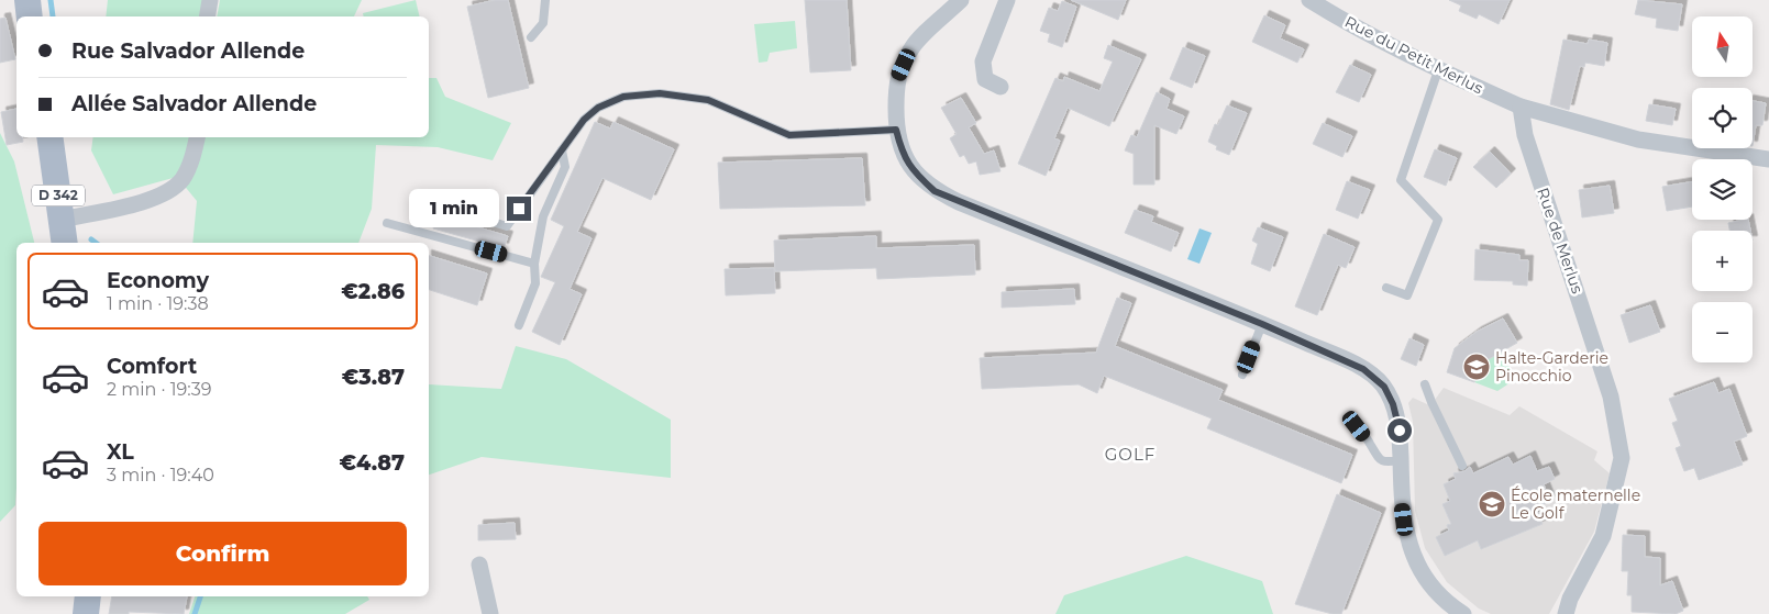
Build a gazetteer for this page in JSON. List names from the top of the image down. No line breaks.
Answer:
{"streets":{"main road":["D 342"],"street":["Rue du Petit Merlus","Rue de Merlus"]},"crossings":[["Rue du Petit Merlus","Rue de Merlus"]],"districts":["GOLF"],"places":{"school or university":["Halte-Garderie Pinocchio","École maternelle Le Golf"]},"north":"top","page":{"map_buttons":["+","−"],"banner":["Rue Salvador Allende","Allée Salvador Allende"],"bubble":"1 min","list":[{"name":"Economy","note":"1 min · 19:38","value":"€2.86"},{"name":"Comfort","note":"2 min · 19:39","value":"€3.87"},{"name":"XL","note":"3 min · 19:40","value":"€4.87"}],"buttons":"Confirm"}}
